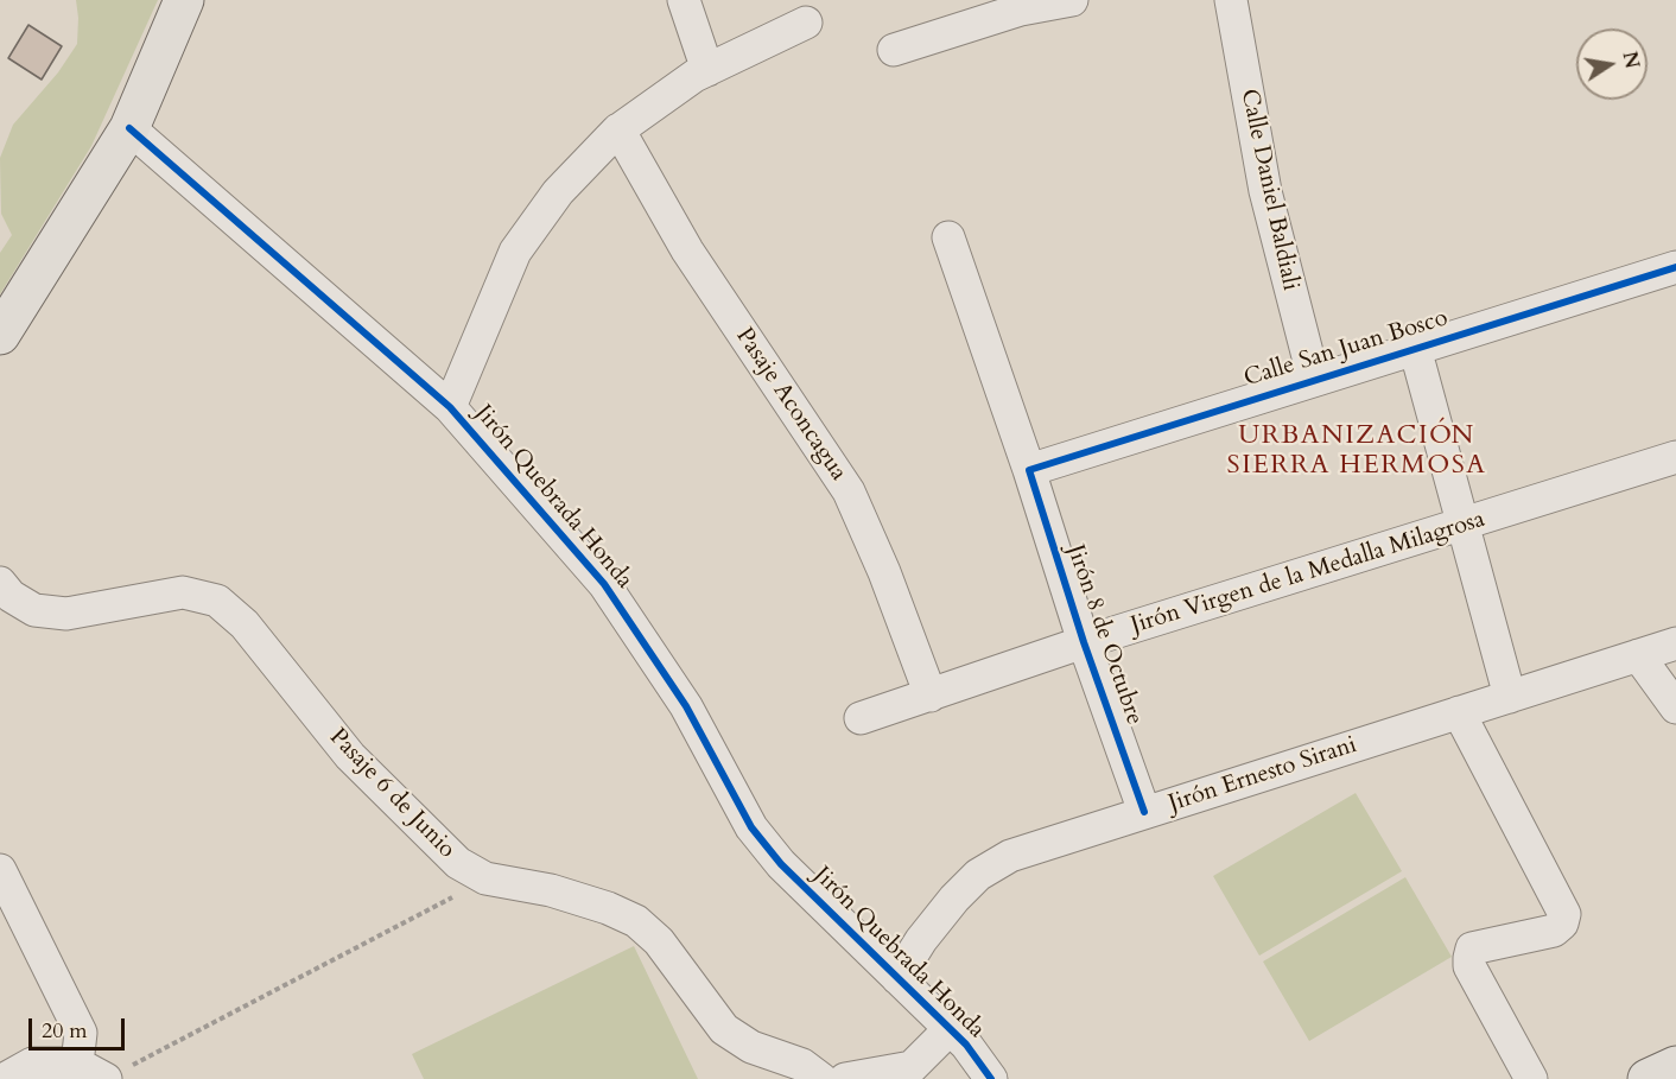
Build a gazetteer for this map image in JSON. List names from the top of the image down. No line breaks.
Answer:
{"streets":{"street":["Calle Daniel Baldiali","Calle San Juan Bosco","Pasaje Aconcagua","Jirón Quebrada Honda","Jirón Virgen de la Medalla Milagrosa","Jirón 8 de Octubre","Jirón Ernesto Sirani","Pasaje 6 de Junio"]},"crossings":[["Calle Daniel Baldiali","Calle San Juan Bosco"],["Calle San Juan Bosco","Jirón 8 de Octubre"],["Pasaje Aconcagua","Jirón Virgen de la Medalla Milagrosa"],["Jirón Quebrada Honda","Jirón Ernesto Sirani"],["Jirón Virgen de la Medalla Milagrosa","Jirón 8 de Octubre"],["Jirón 8 de Octubre","Jirón Ernesto Sirani"]],"districts":["URBANIZACIÓN SIERRA HERMOSA"],"scale_bar":"20 m","north":"right"}
